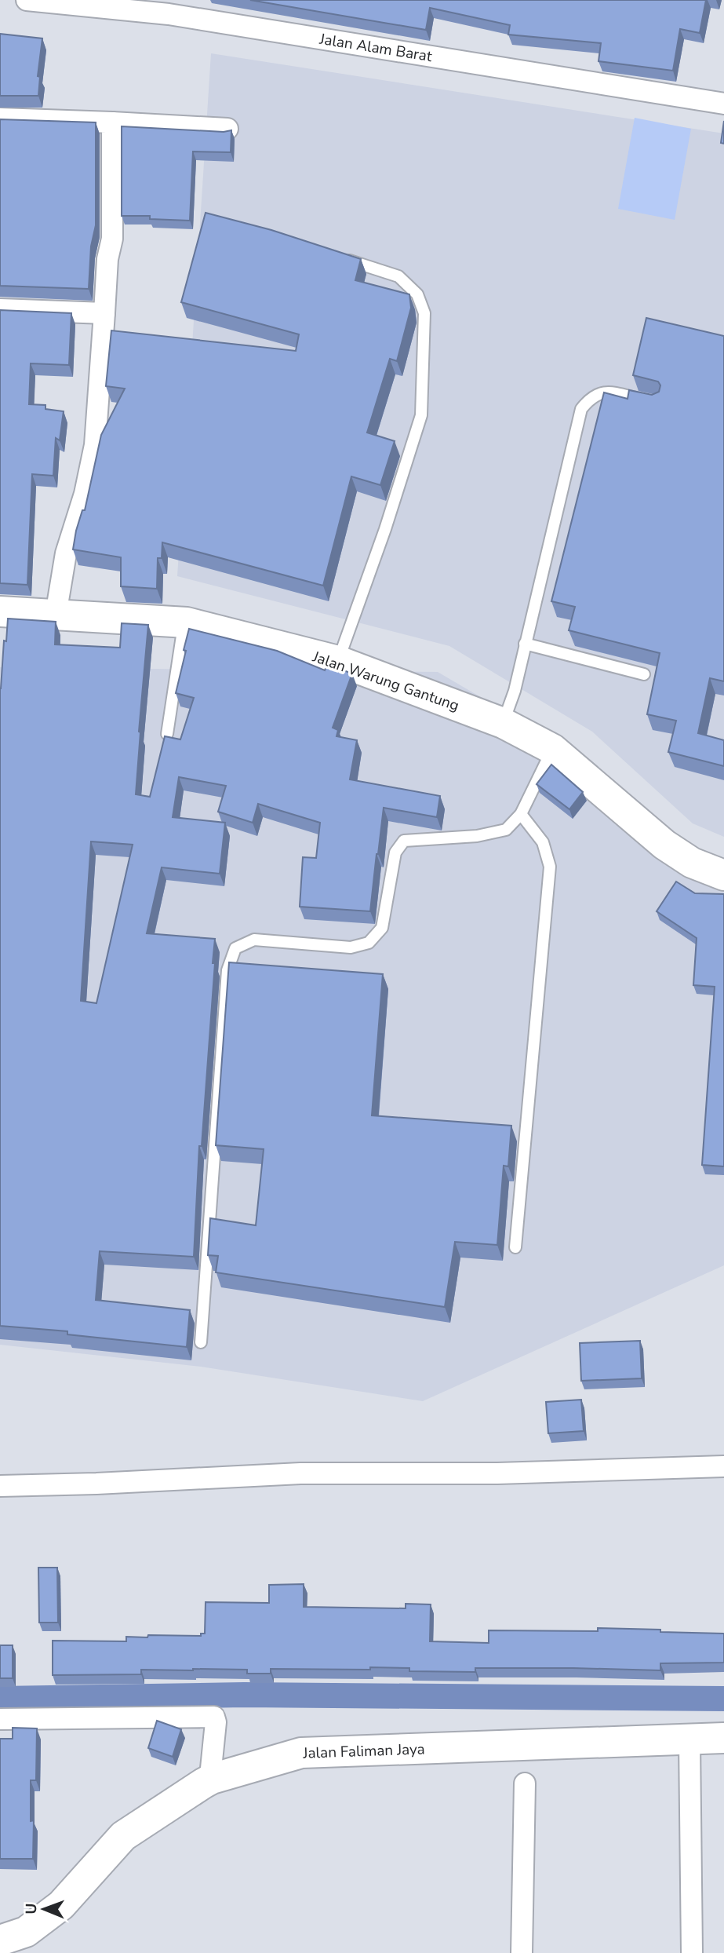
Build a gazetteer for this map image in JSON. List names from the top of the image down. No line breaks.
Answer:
{"streets":{"street":["Jalan Alam Barat","Jalan Warung Gantung","Jalan Faliman Jaya"]},"north":"left"}
